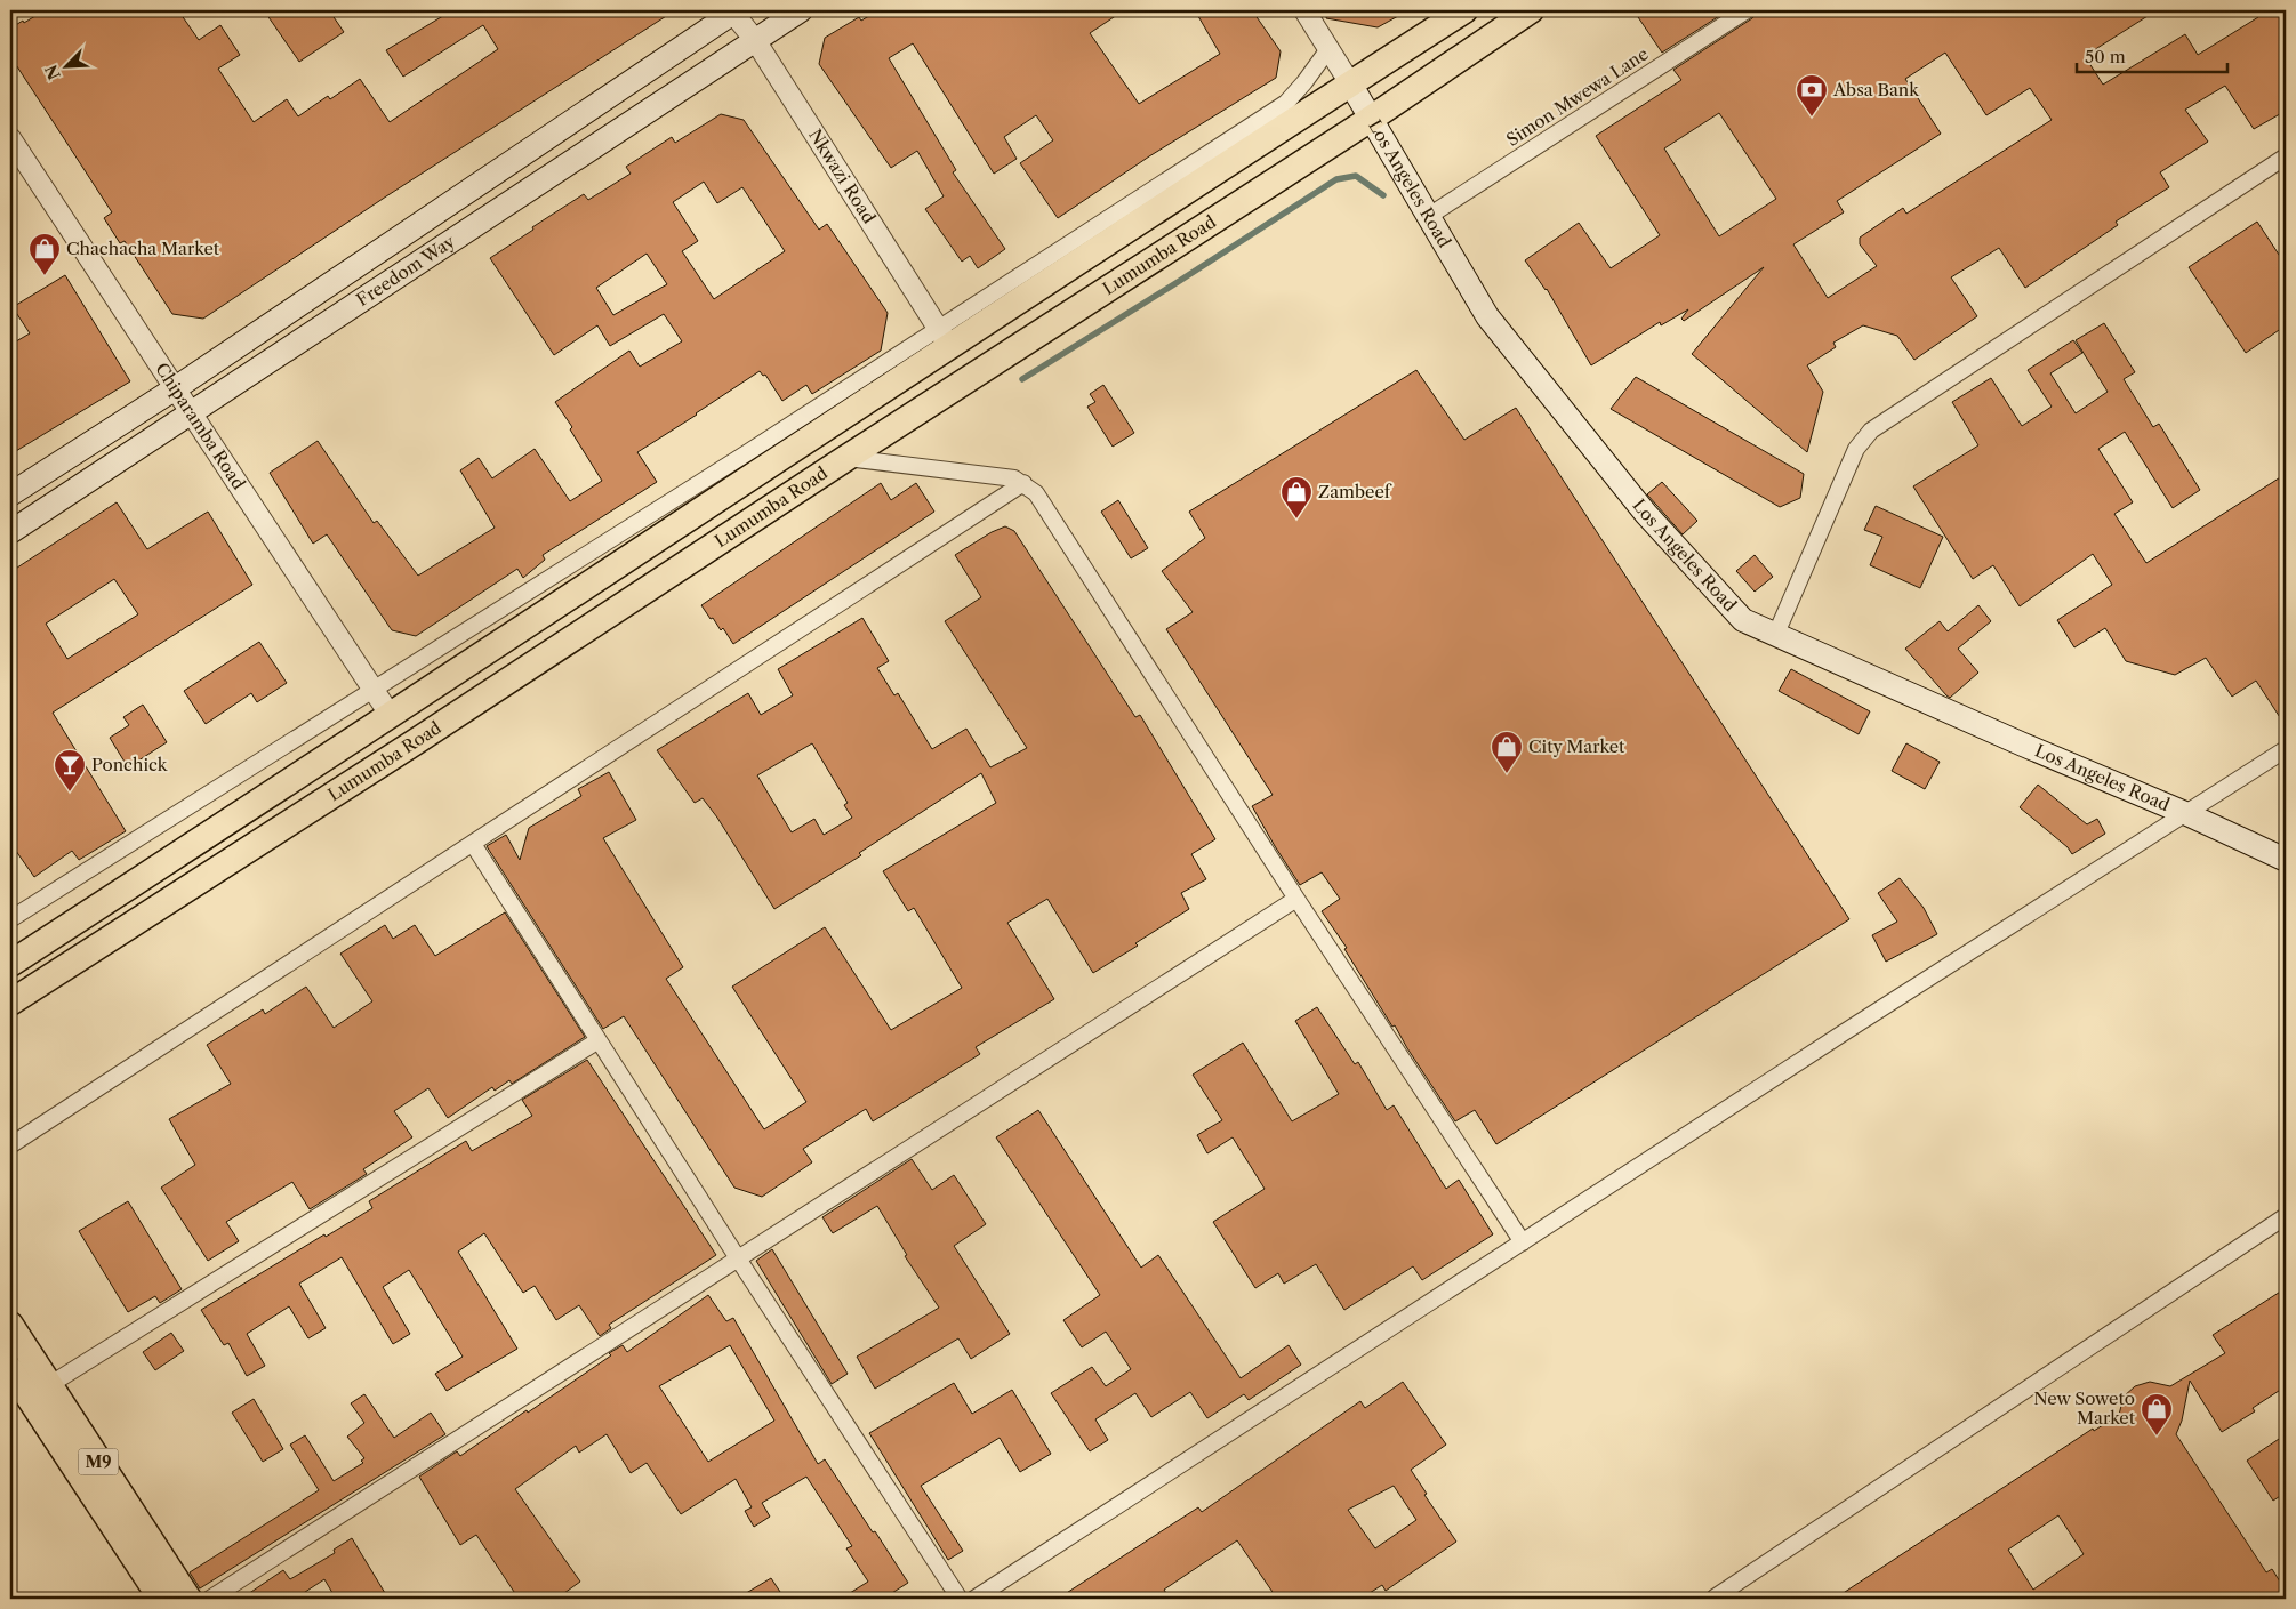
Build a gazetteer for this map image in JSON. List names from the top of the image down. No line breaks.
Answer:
{"streets":{"main road":["Los Angeles Road","Lumumba Road","Freedom Way","M9"],"street":["Simon Mwewa Lane","Nkwazi Road","Chiparamba Road"]},"crossings":[["Simon Mwewa Lane","Los Angeles Road"],["Nkwazi Road","Lumumba Road"],["Nkwazi Road","Freedom Way"],["Los Angeles Road","Lumumba Road"],["Lumumba Road","Chiparamba Road"],["Freedom Way","Chiparamba Road"]],"places":{"bank":["Absa Bank"],"shop":["Chachacha Market","Zambeef","City Market","New Soweto Market"],"bar":["Ponchick"]},"scale_bar":"50 m","north":"bottom left"}
